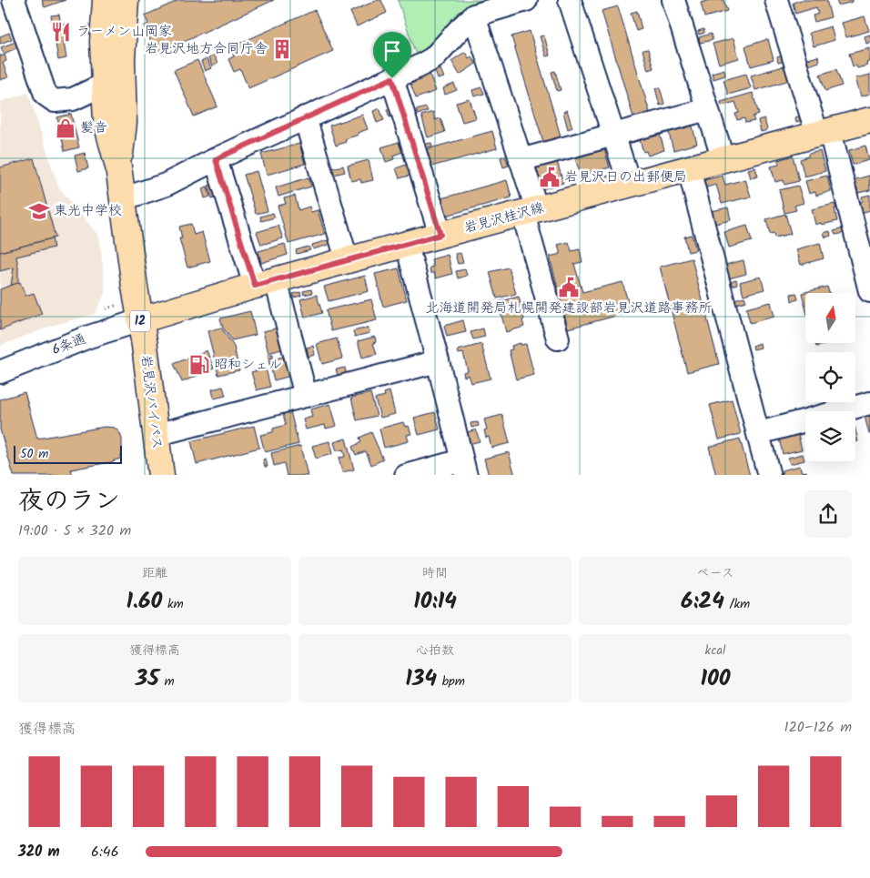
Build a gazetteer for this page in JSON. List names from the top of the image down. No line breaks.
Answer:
{"streets":{"main road":["岩見沢桂沢線","12","岩見沢バイパス"],"street":["6条通"]},"crossings":[["岩見沢桂沢線","6条通"],["岩見沢桂沢線","岩見沢バイパス"],["6条通","岩見沢バイパス"]],"places":{"restaurant":["ラーメン山岡家"],"building":["岩見沢地方合同庁舎"],"shop":["髪音"],"public building":["岩見沢日の出郵便局","北海道開発局札幌開発建設部岩見沢道路事務所"],"school or university":["東光中学校"],"fuel station":["昭和シェル"]},"scale_bar":"50 m","north":"top","page":{"scale":"50 m","heading":["夜のラン","19:00 · 5 × 320 m"],"stats":[["距離","1.60 km"],["時間","10:14"],["ペース","6:24 /km"],["獲得標高","35 m"],["心拍数","134 bpm"],["kcal","100"]],"chart":["獲得標高","120–126 m"],"list":[{"name":"320 m","note":"6:46"}]}}
